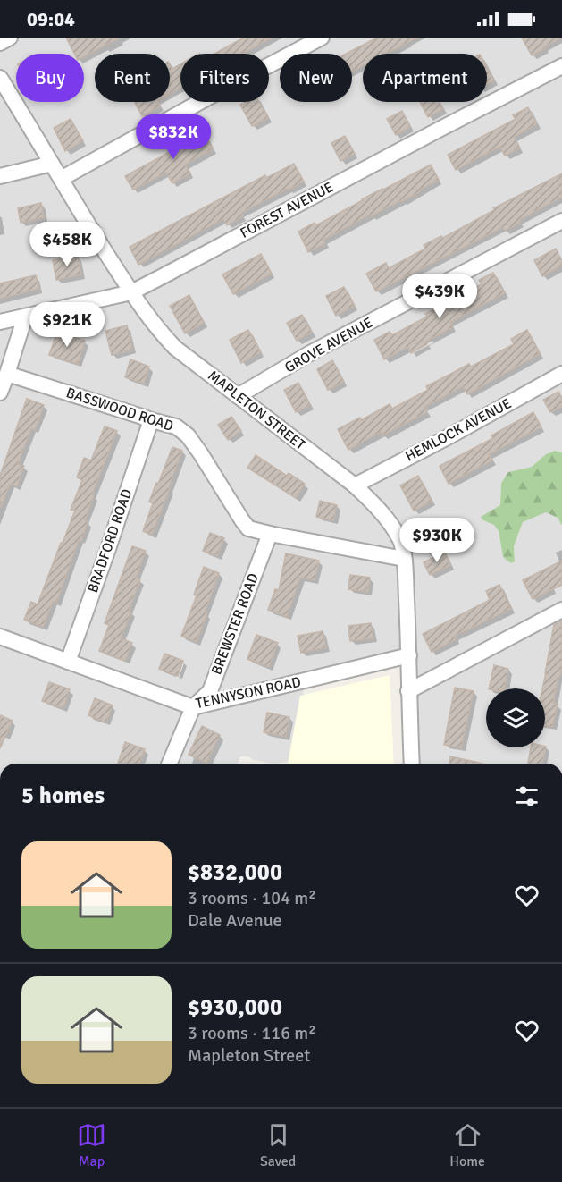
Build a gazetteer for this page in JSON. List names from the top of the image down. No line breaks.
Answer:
{"streets":{"street":["FOREST AVENUE","GROVE AVENUE","BASSWOOD ROAD","MAPLETON STREET","HEMLOCK AVENUE","BRADFORD ROAD","BREWSTER ROAD","TENNYSON ROAD"]},"crossings":[["FOREST AVENUE","MAPLETON STREET"],["GROVE AVENUE","MAPLETON STREET"],["BASSWOOD ROAD","MAPLETON STREET"],["BASSWOOD ROAD","BRADFORD ROAD"],["BASSWOOD ROAD","BREWSTER ROAD"],["MAPLETON STREET","HEMLOCK AVENUE"],["MAPLETON STREET","TENNYSON ROAD"],["BRADFORD ROAD","TENNYSON ROAD"],["BREWSTER ROAD","TENNYSON ROAD"]],"page":{"status":"09:04","chip":["Buy","Rent","Filters","New","Apartment"],"price":["$832K","$458K","$439K","$921K","$930K"],"heading":"5 homes","list":[{"name":"$832,000","note":"3 rooms · 104 m² · Dale Avenue"},{"name":"$930,000","note":"3 rooms · 116 m² · Mapleton Street"}],"tabs":["Map","Saved","Home"]}}
